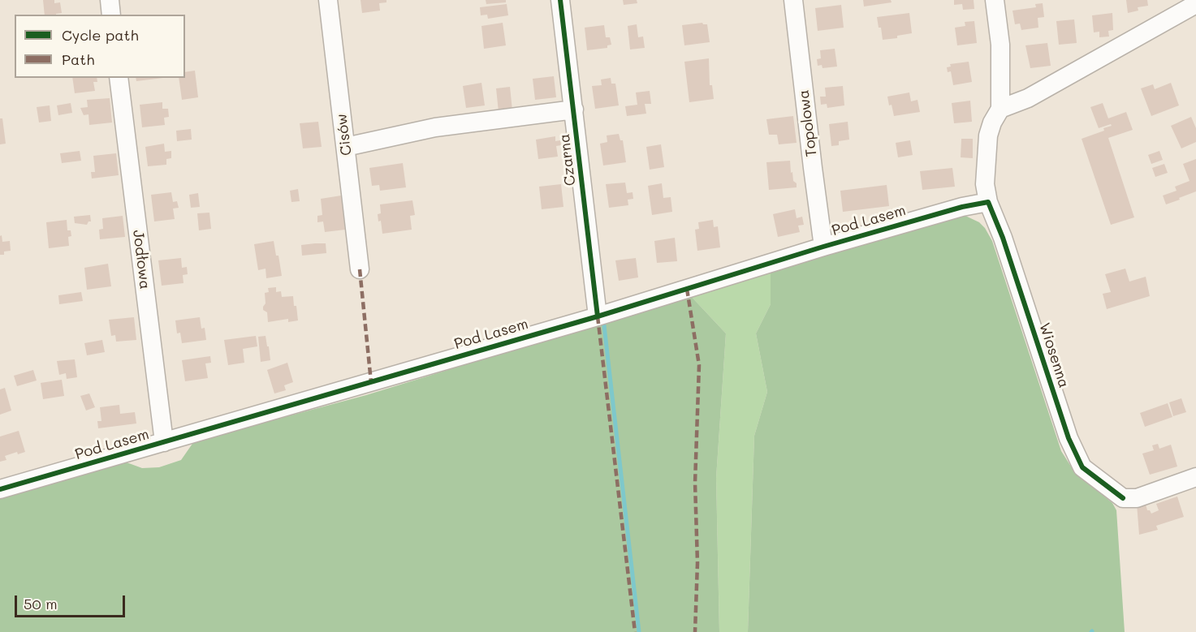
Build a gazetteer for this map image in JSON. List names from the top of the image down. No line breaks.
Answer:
{"streets":{"street":["Topolowa","Cisów","Czarna","Pod Lasem","Jodłowa","Wiosenna"]},"crossings":[["Topolowa","Pod Lasem"],["Czarna","Pod Lasem"],["Pod Lasem","Jodłowa"],["Pod Lasem","Wiosenna"]],"legend":["Cycle path","Path"],"scale_bar":"50 m"}
